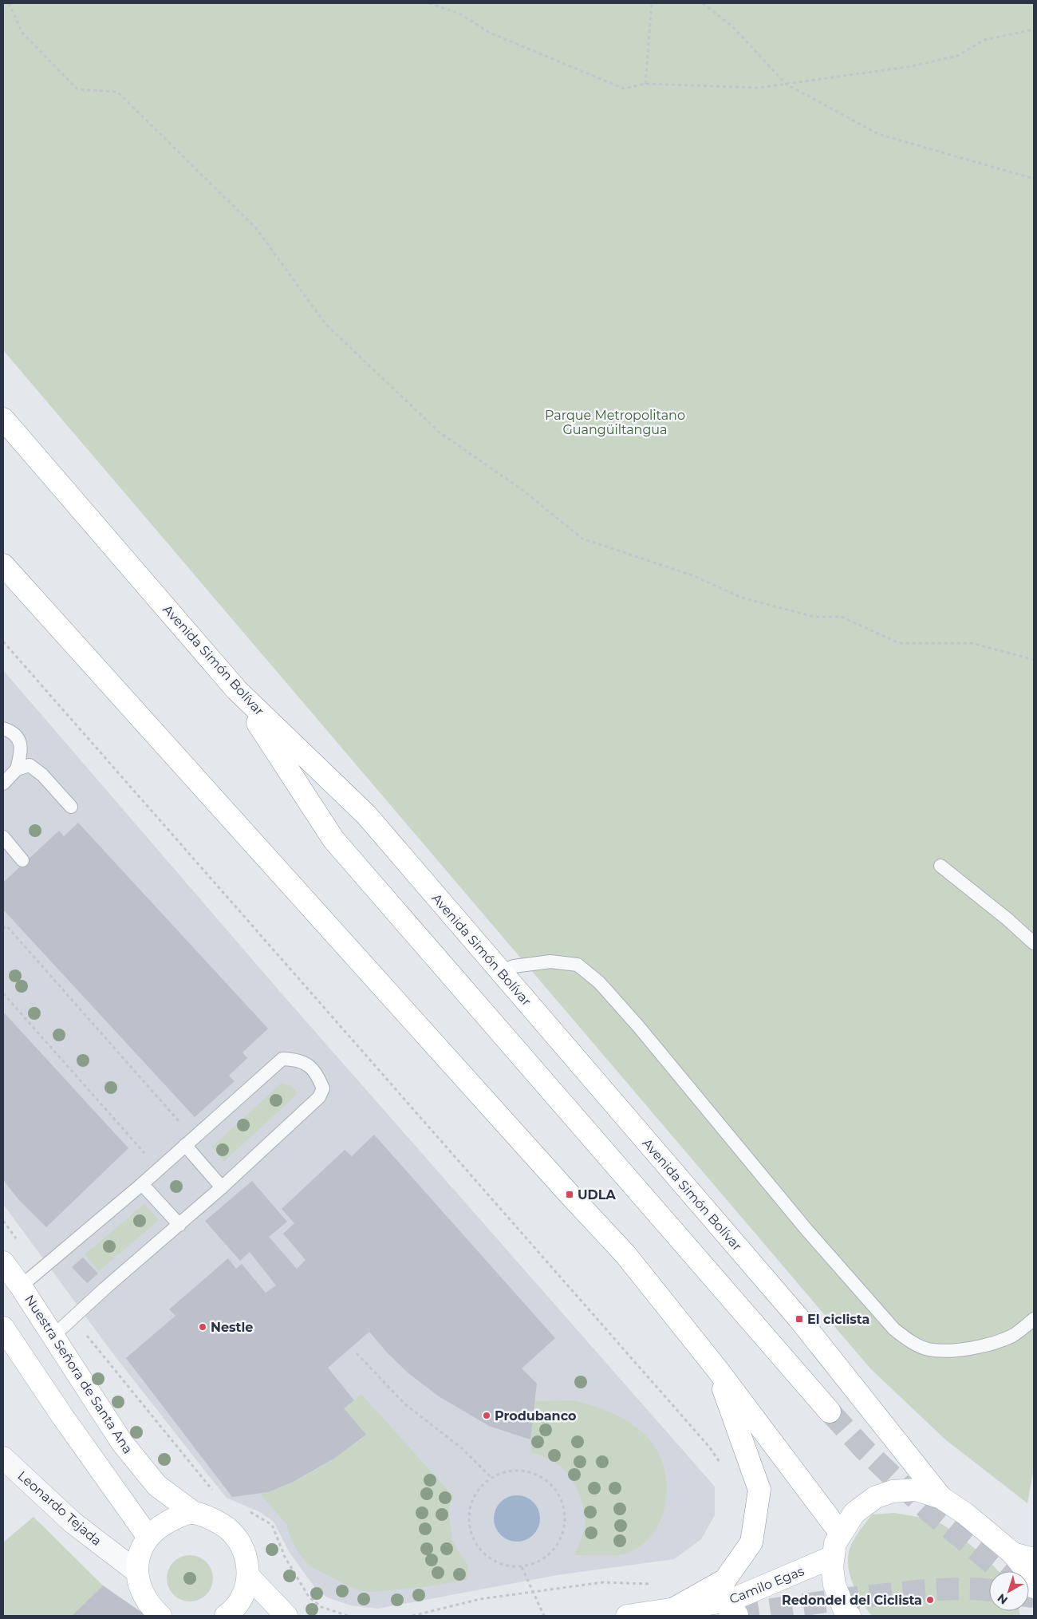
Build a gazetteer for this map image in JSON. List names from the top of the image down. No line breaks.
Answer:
{"streets":{"main road":["Avenida Simón Bolívar","Nuestra Señora de Santa Ana","Camilo Egas"],"street":["Leonardo Tejada"]},"parks":["Parque Metropolitano Guangüiltangua"],"places":{"transit":["UDLA","El ciclista"],"other":["Nestle","Produbanco","Redondel del Ciclista"]},"north":"bottom left"}
